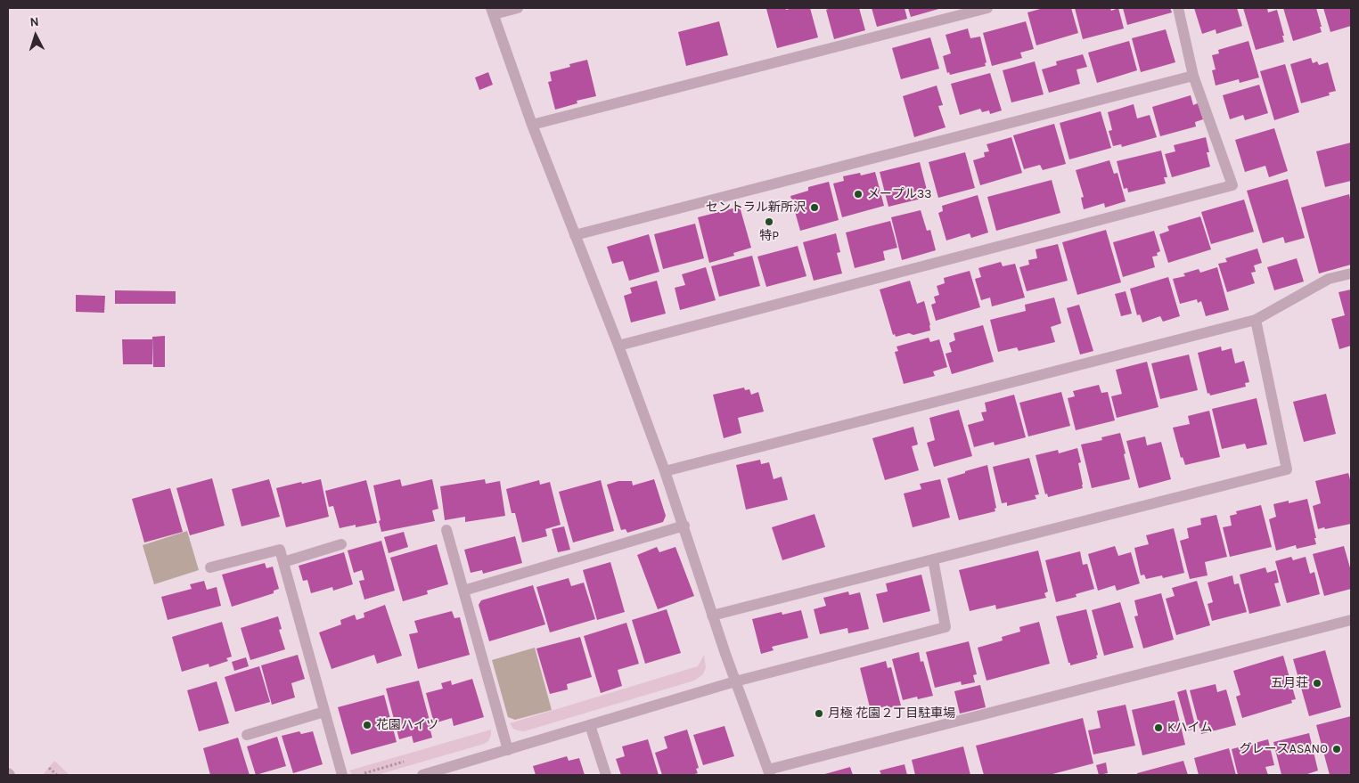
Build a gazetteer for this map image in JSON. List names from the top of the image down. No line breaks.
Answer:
{"places":["メープル33","セントラル新所沢","特P","五月荘","月極 花園２丁目駐車場","花園ハイツ","Kハイム","グレースASANO"],"north":"top"}
